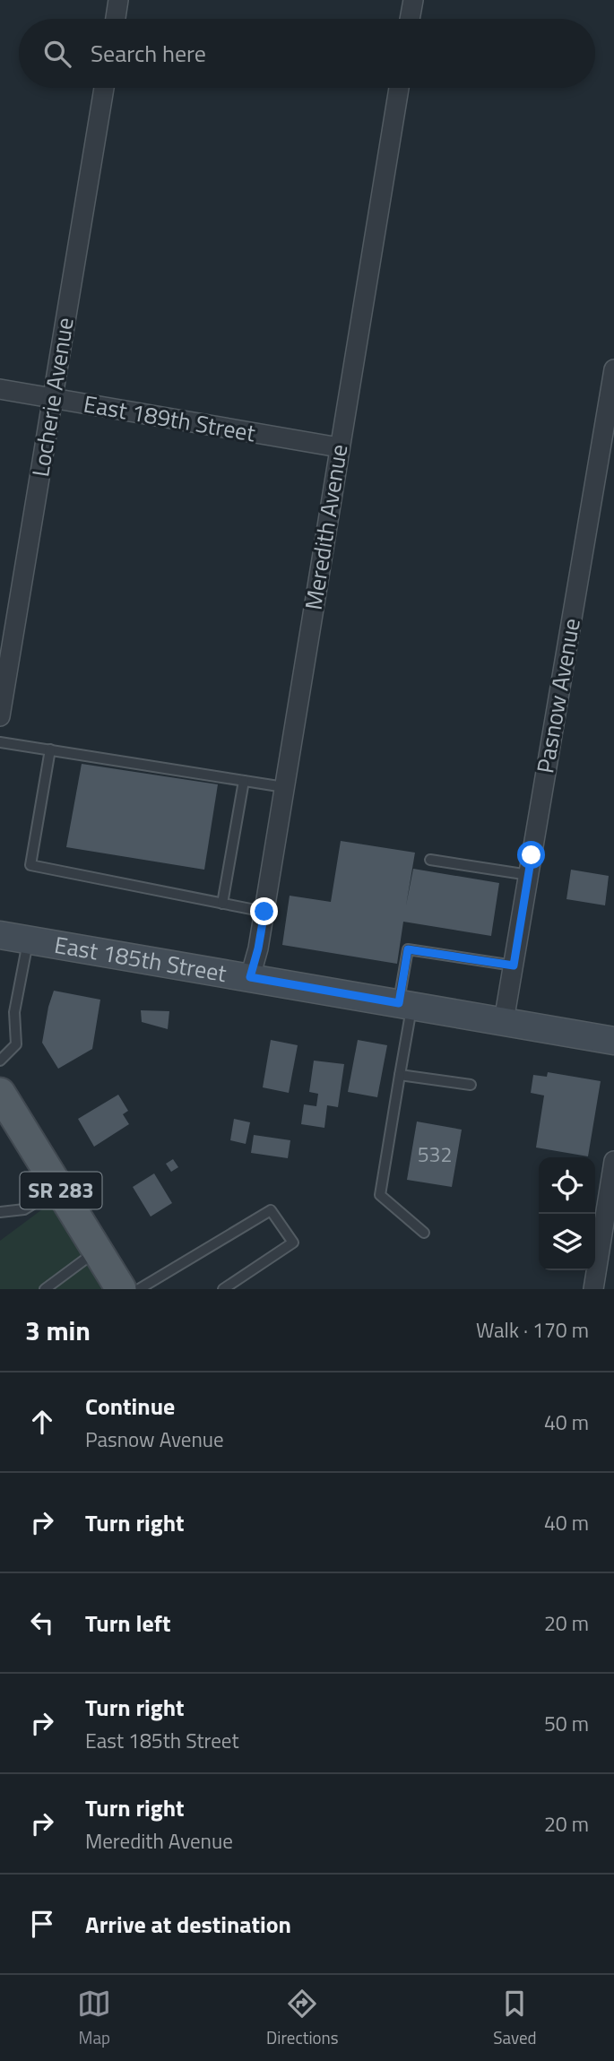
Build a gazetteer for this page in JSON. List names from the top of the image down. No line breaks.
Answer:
{"streets":{"main road":["SR 283"],"street":["Locherie Avenue","East 189th Street","Meredith Avenue","Pasnow Avenue","East 185th Street"]},"crossings":[["Locherie Avenue","East 189th Street"],["East 189th Street","Meredith Avenue"],["Meredith Avenue","East 185th Street"],["Pasnow Avenue","East 185th Street"]],"house_numbers":["532"],"page":{"search":"Search here","heading":["3 min","Walk · 170 m"],"list":[["Continue","Pasnow Avenue","40 m"],["Turn right","40 m"],["Turn left","20 m"],["Turn right","East 185th Street","50 m"],["Turn right","Meredith Avenue","20 m"],"Arrive at destination"],"nav":["Map","Directions","Saved"]}}
